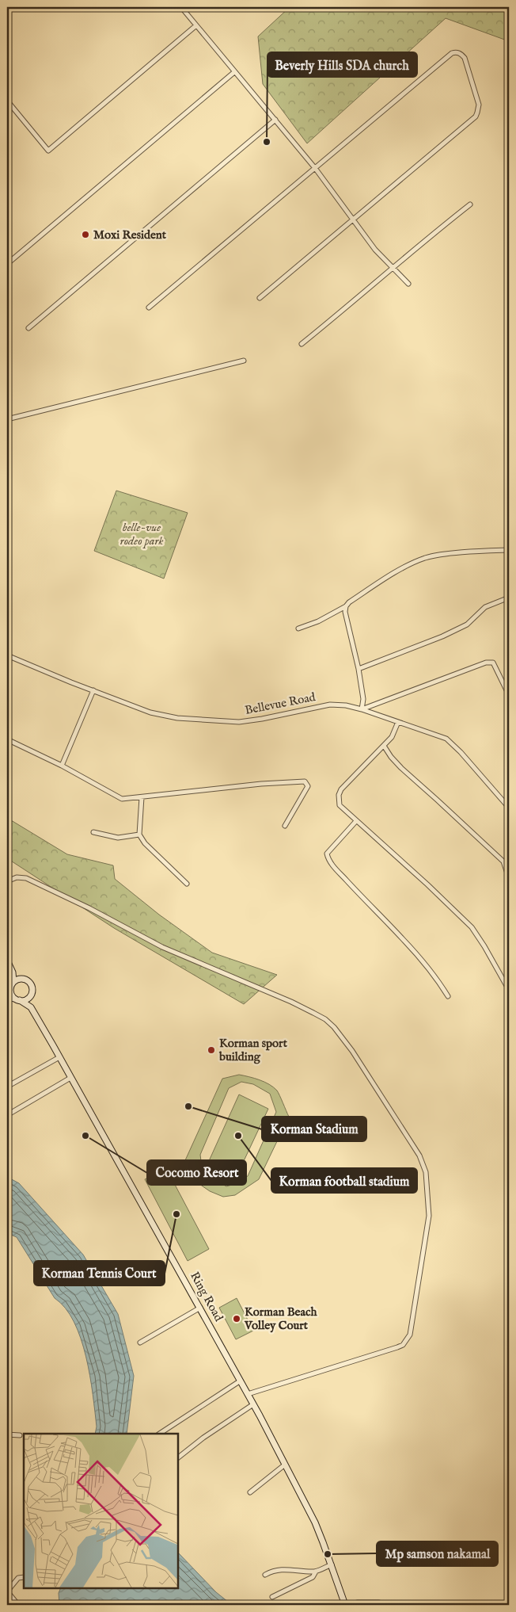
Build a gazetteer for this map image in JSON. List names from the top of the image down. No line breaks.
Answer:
{"streets":{"main road":["Ring Road"],"street":["Bellevue Road"]},"parks":["belle-vue rodeo park"],"places":["Beverly Hills SDA church","Moxi Resident","Korman sport building","Korman Stadium","Cocomo Resort","Korman football stadium","Korman Tennis Court","Korman Beach Volley Court","Mp samson nakamal"]}
